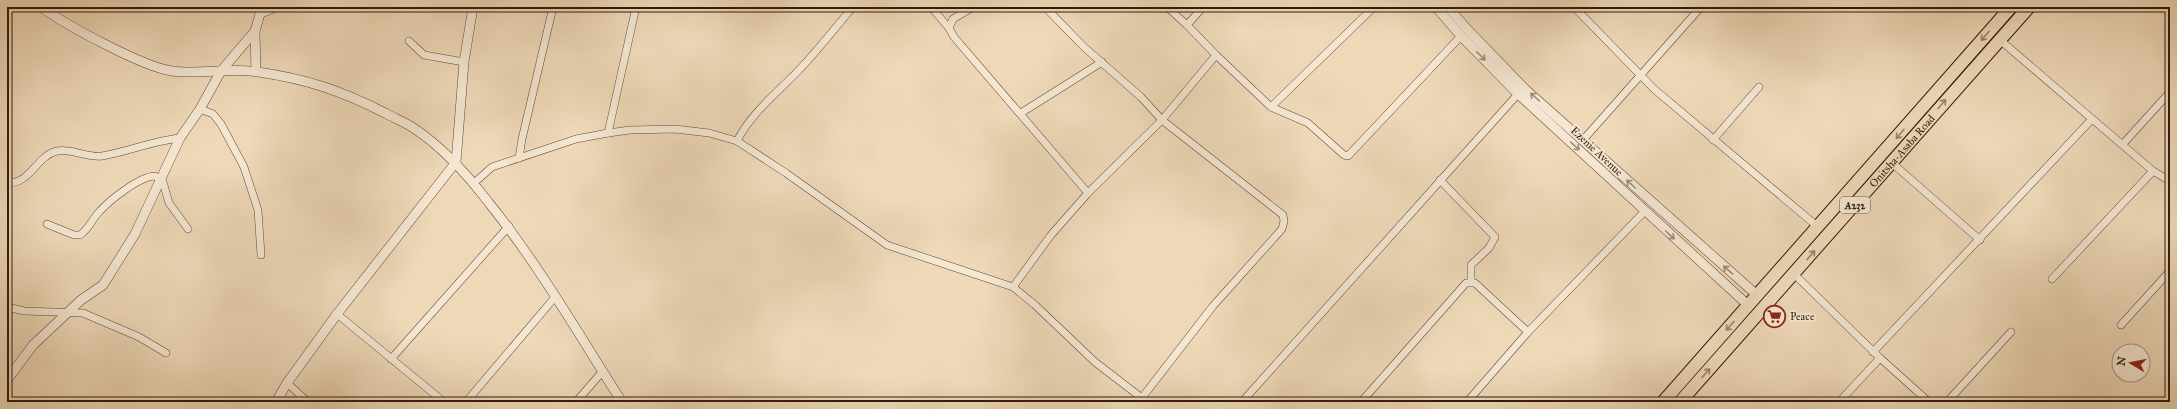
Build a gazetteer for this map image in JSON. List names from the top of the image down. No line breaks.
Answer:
{"streets":{"highway":["Onitsha-Asaba Road","A232"],"street":["Ezenie Avenue"]},"crossings":[["Ezenie Avenue","A232"]],"places":{"supermarket":["Peace"]},"north":"left"}
